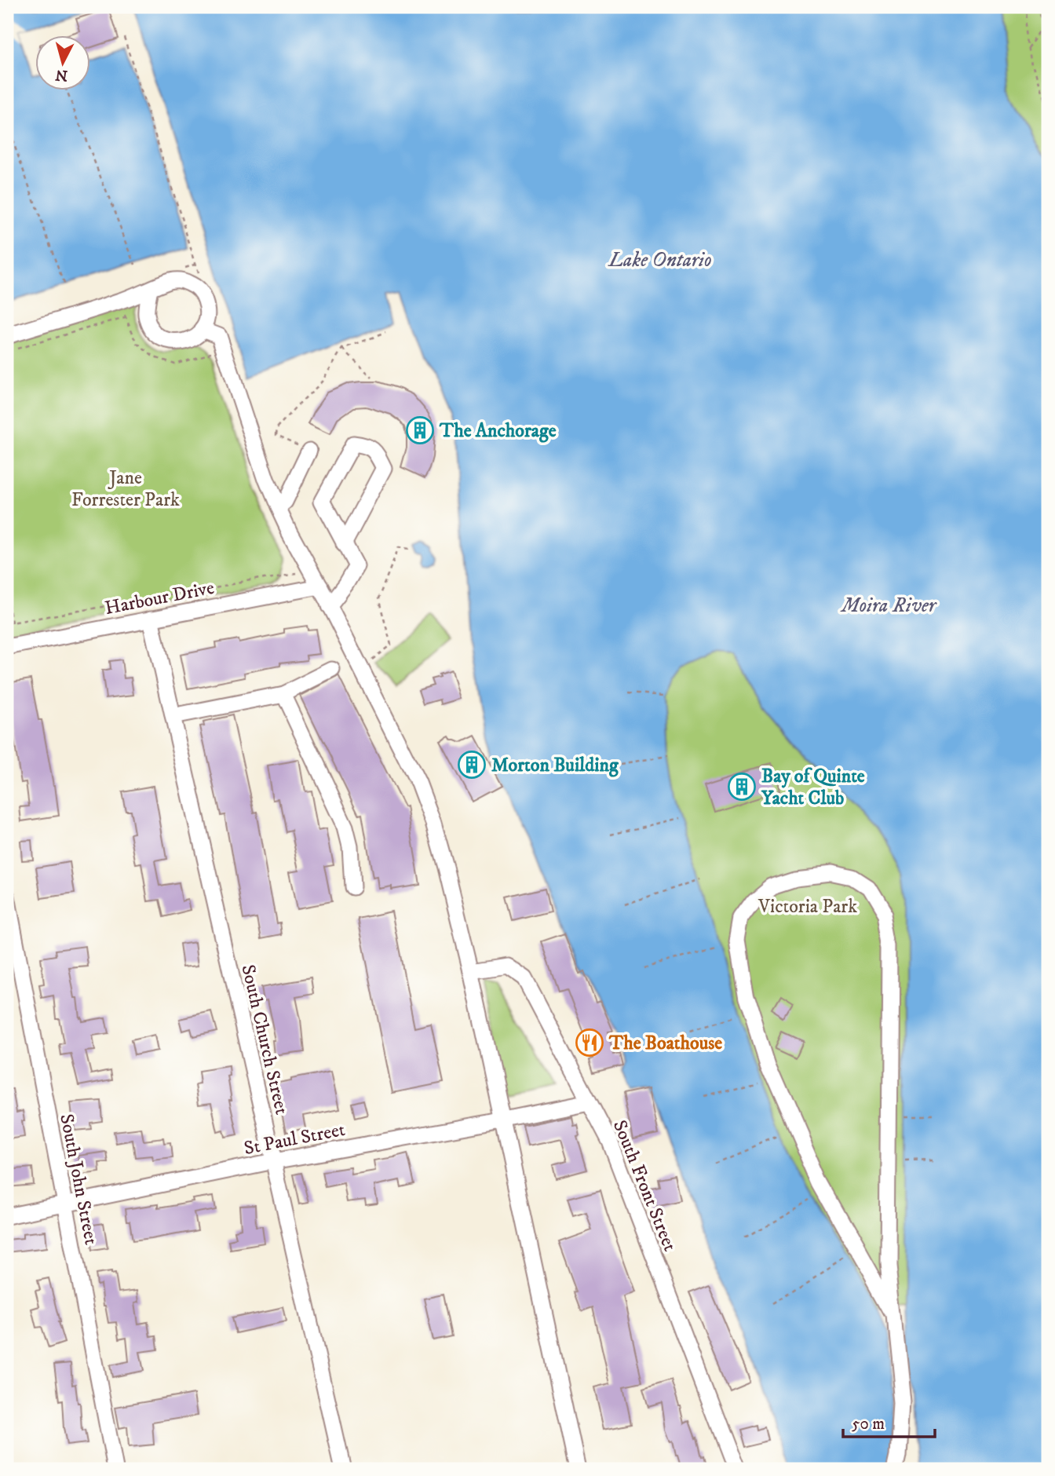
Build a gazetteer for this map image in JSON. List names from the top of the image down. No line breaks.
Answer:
{"streets":{"street":["Harbour Drive","South Church Street","St Paul Street","South John Street","South Front Street"]},"crossings":[["Harbour Drive","South Church Street"],["South Church Street","St Paul Street"],["St Paul Street","South John Street"],["St Paul Street","South Front Street"]],"water":["Lake Ontario","Moira River"],"parks":["Jane Forrester Park","Victoria Park"],"places":{"building":["The Anchorage","Morton Building","Bay of Quinte Yacht Club"],"restaurant":["The Boathouse"]},"scale_bar":"50 m","north":"bottom"}
